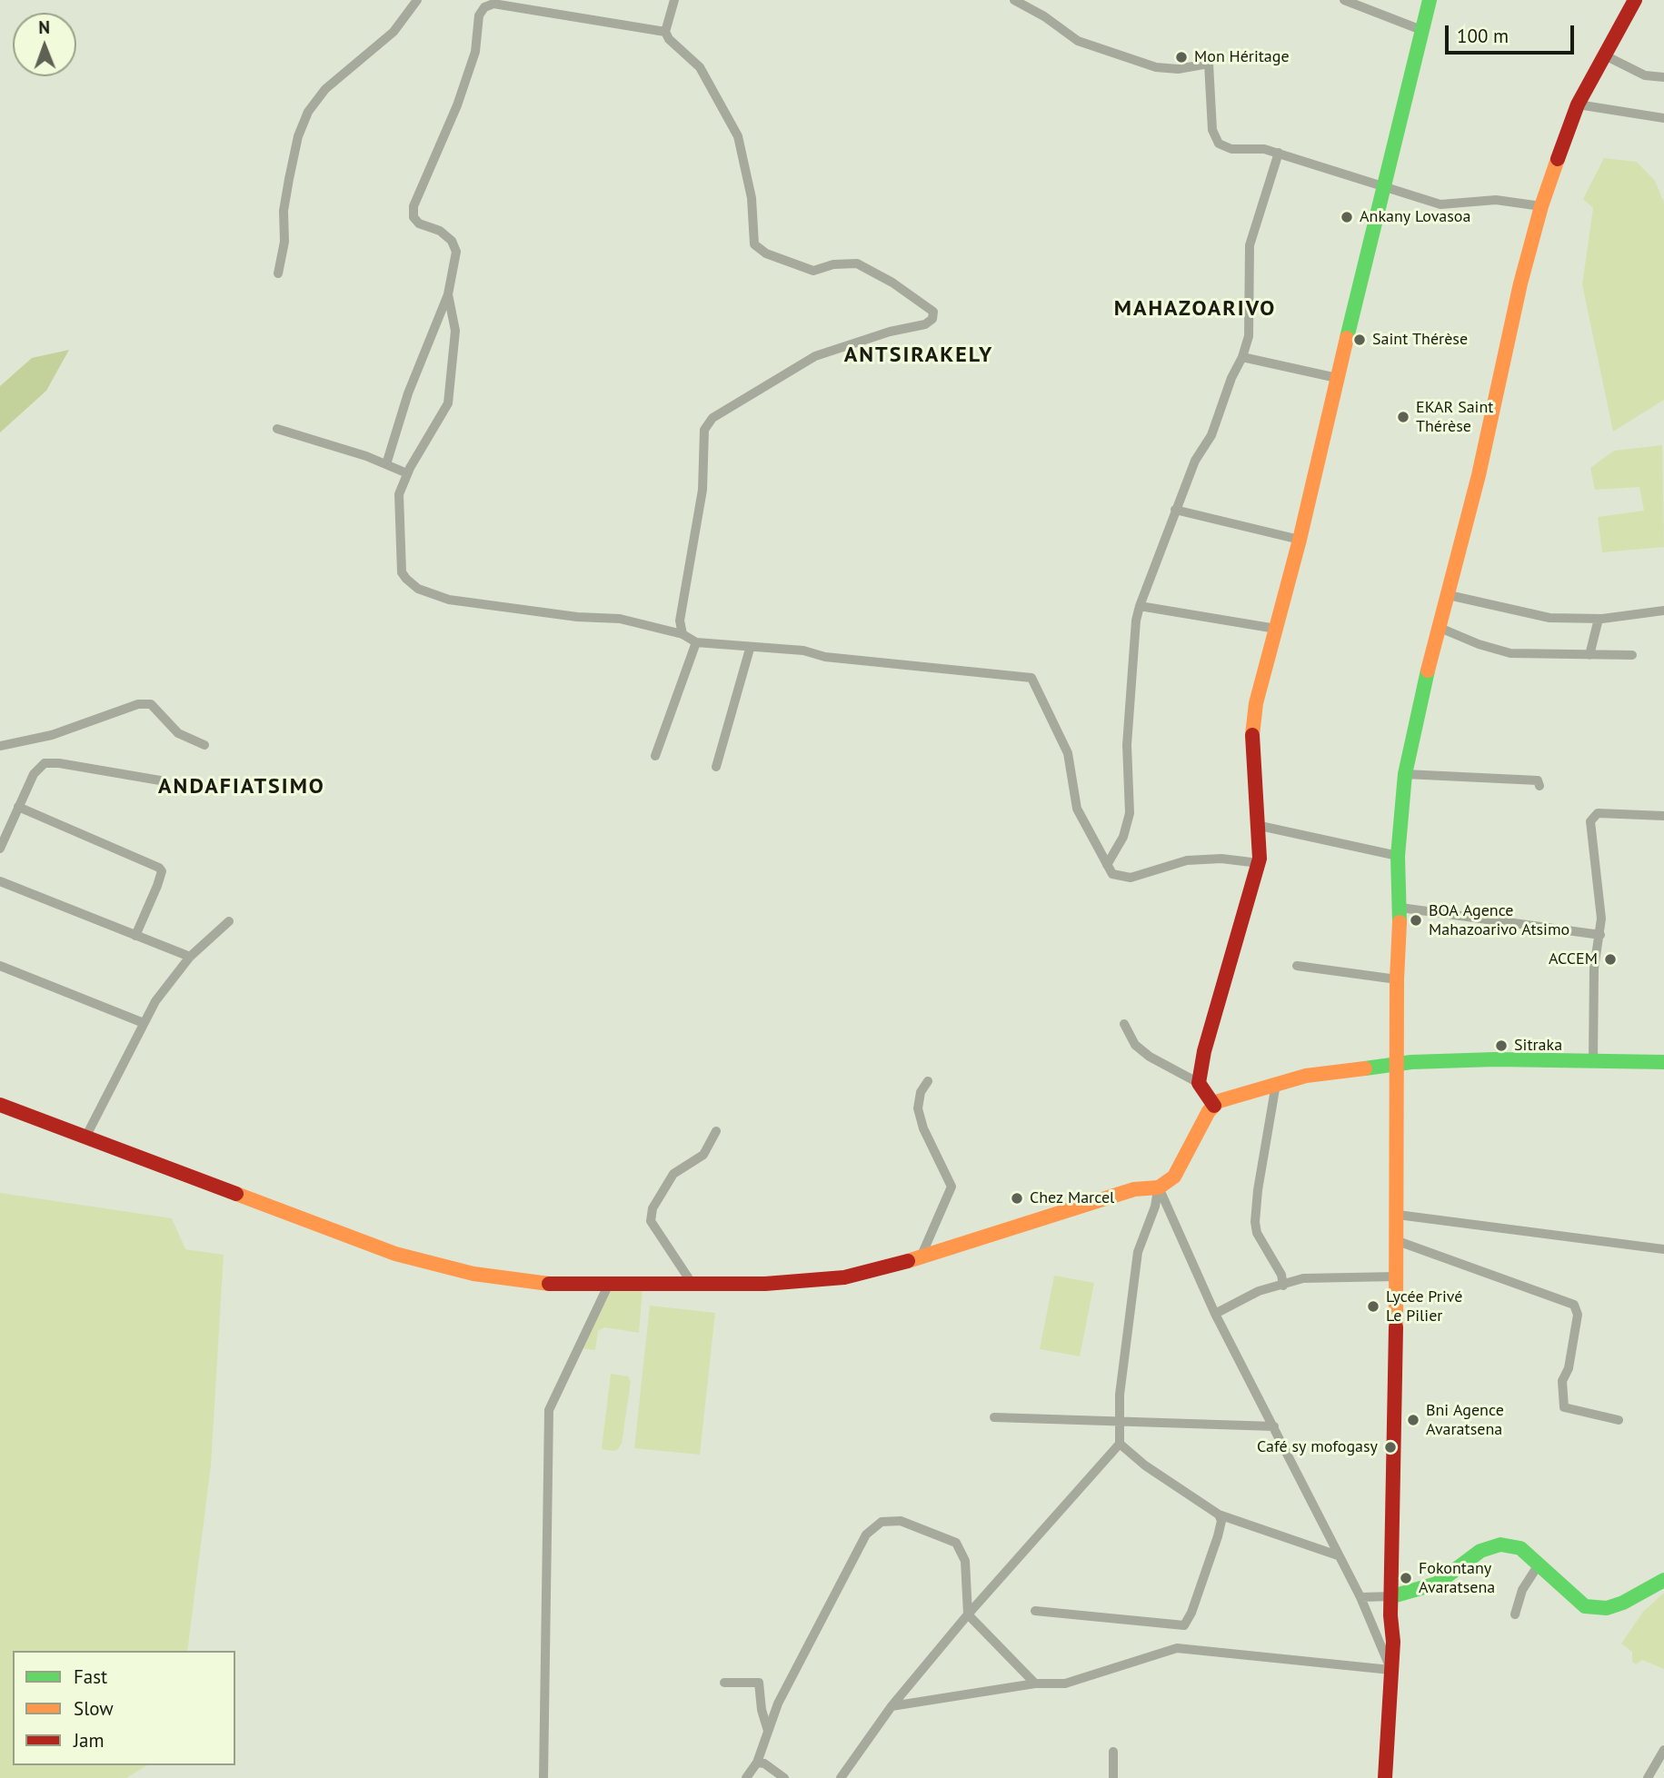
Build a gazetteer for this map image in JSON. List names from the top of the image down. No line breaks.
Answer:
{"districts":["MAHAZOARIVO","ANTSIRAKELY","ANDAFIATSIMO"],"places":["Mon Héritage","Ankany Lovasoa","Saint Thérèse","EKAR Saint Thérèse","BOA Agence Mahazoarivo Atsimo","ACCEM","Sitraka","Chez Marcel","Lycée Privé Le Pilier","Bni Agence Avaratsena","Café sy mofogasy","Fokontany Avaratsena"],"legend":["Fast","Slow","Jam"],"scale_bar":"100 m","north":"top"}
